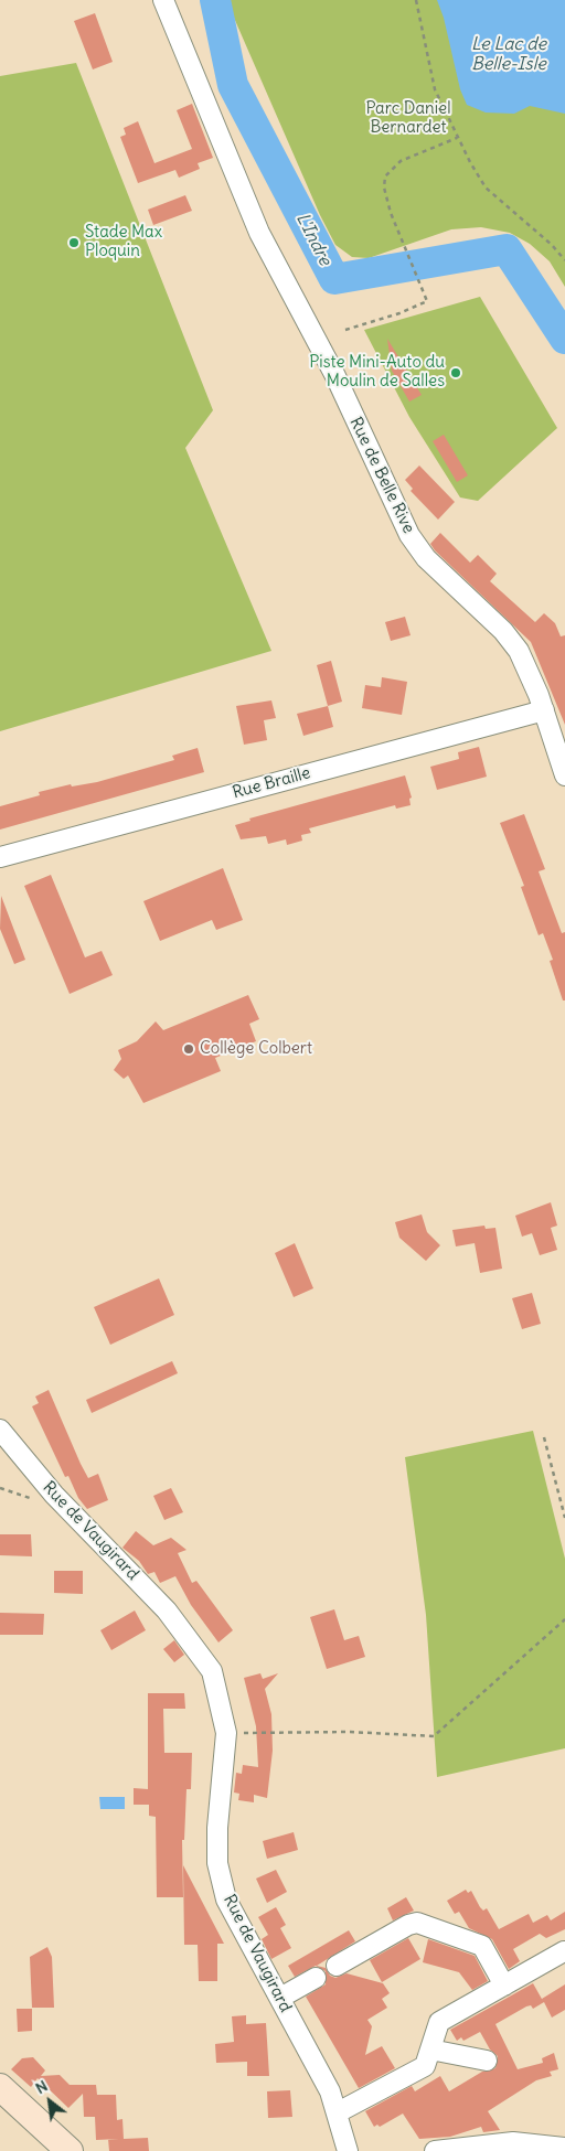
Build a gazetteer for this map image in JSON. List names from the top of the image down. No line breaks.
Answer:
{"streets":{"street":["Rue de Belle Rive","Rue Braille","Rue de Vaugirard"]},"crossings":[["Rue de Belle Rive","Rue Braille"]],"water":["Le Lac de Belle-Isle","L'Indre"],"parks":["Parc Daniel Bernardet"],"places":["Stade Max Ploquin","Piste Mini-Auto du Moulin de Salles","Collège Colbert"],"north":"top left"}
